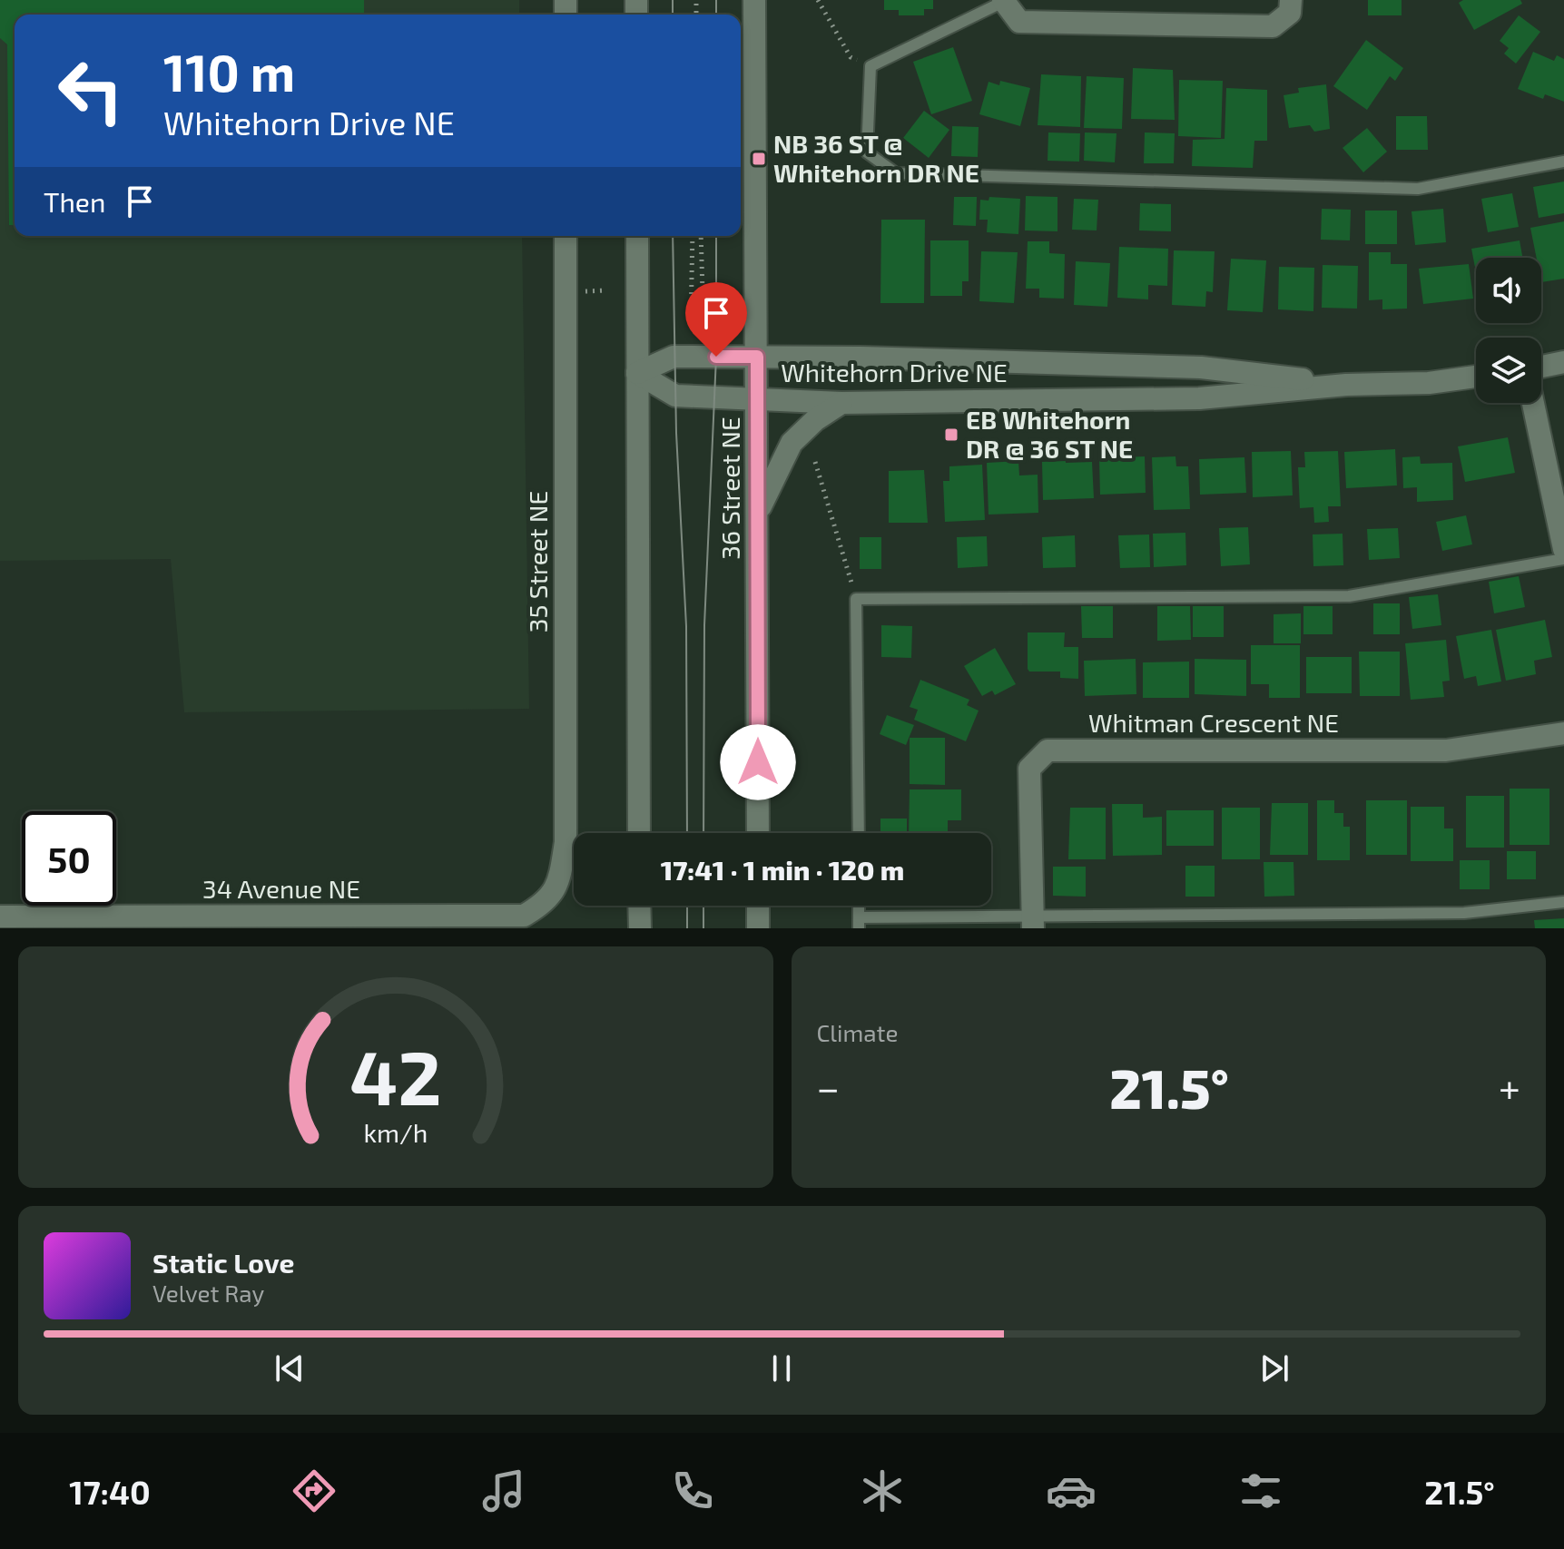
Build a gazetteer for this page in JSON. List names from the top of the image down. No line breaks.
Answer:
{"streets":{"street":["Whitehorn Drive NE","36 Street NE","35 Street NE","Whitman Crescent NE","34 Avenue NE"]},"crossings":[["Whitehorn Drive NE","36 Street NE"],["35 Street NE","34 Avenue NE"]],"places":{"transit":["NB 36 ST @ Whitehorn DR NE","EB Whitehorn DR @ 36 ST NE"]},"page":{"turn":["110 m","Whitehorn Drive NE"],"then":"Then","limit":"50","trip":"17:41 · 1 min · 120 m","tile":"Climate","heat":["−","21.5°","+"],"song":["Static Love","Velvet Ray"],"tabs":["17:40","21.5°"],"gauge":["42","km/h"]}}
